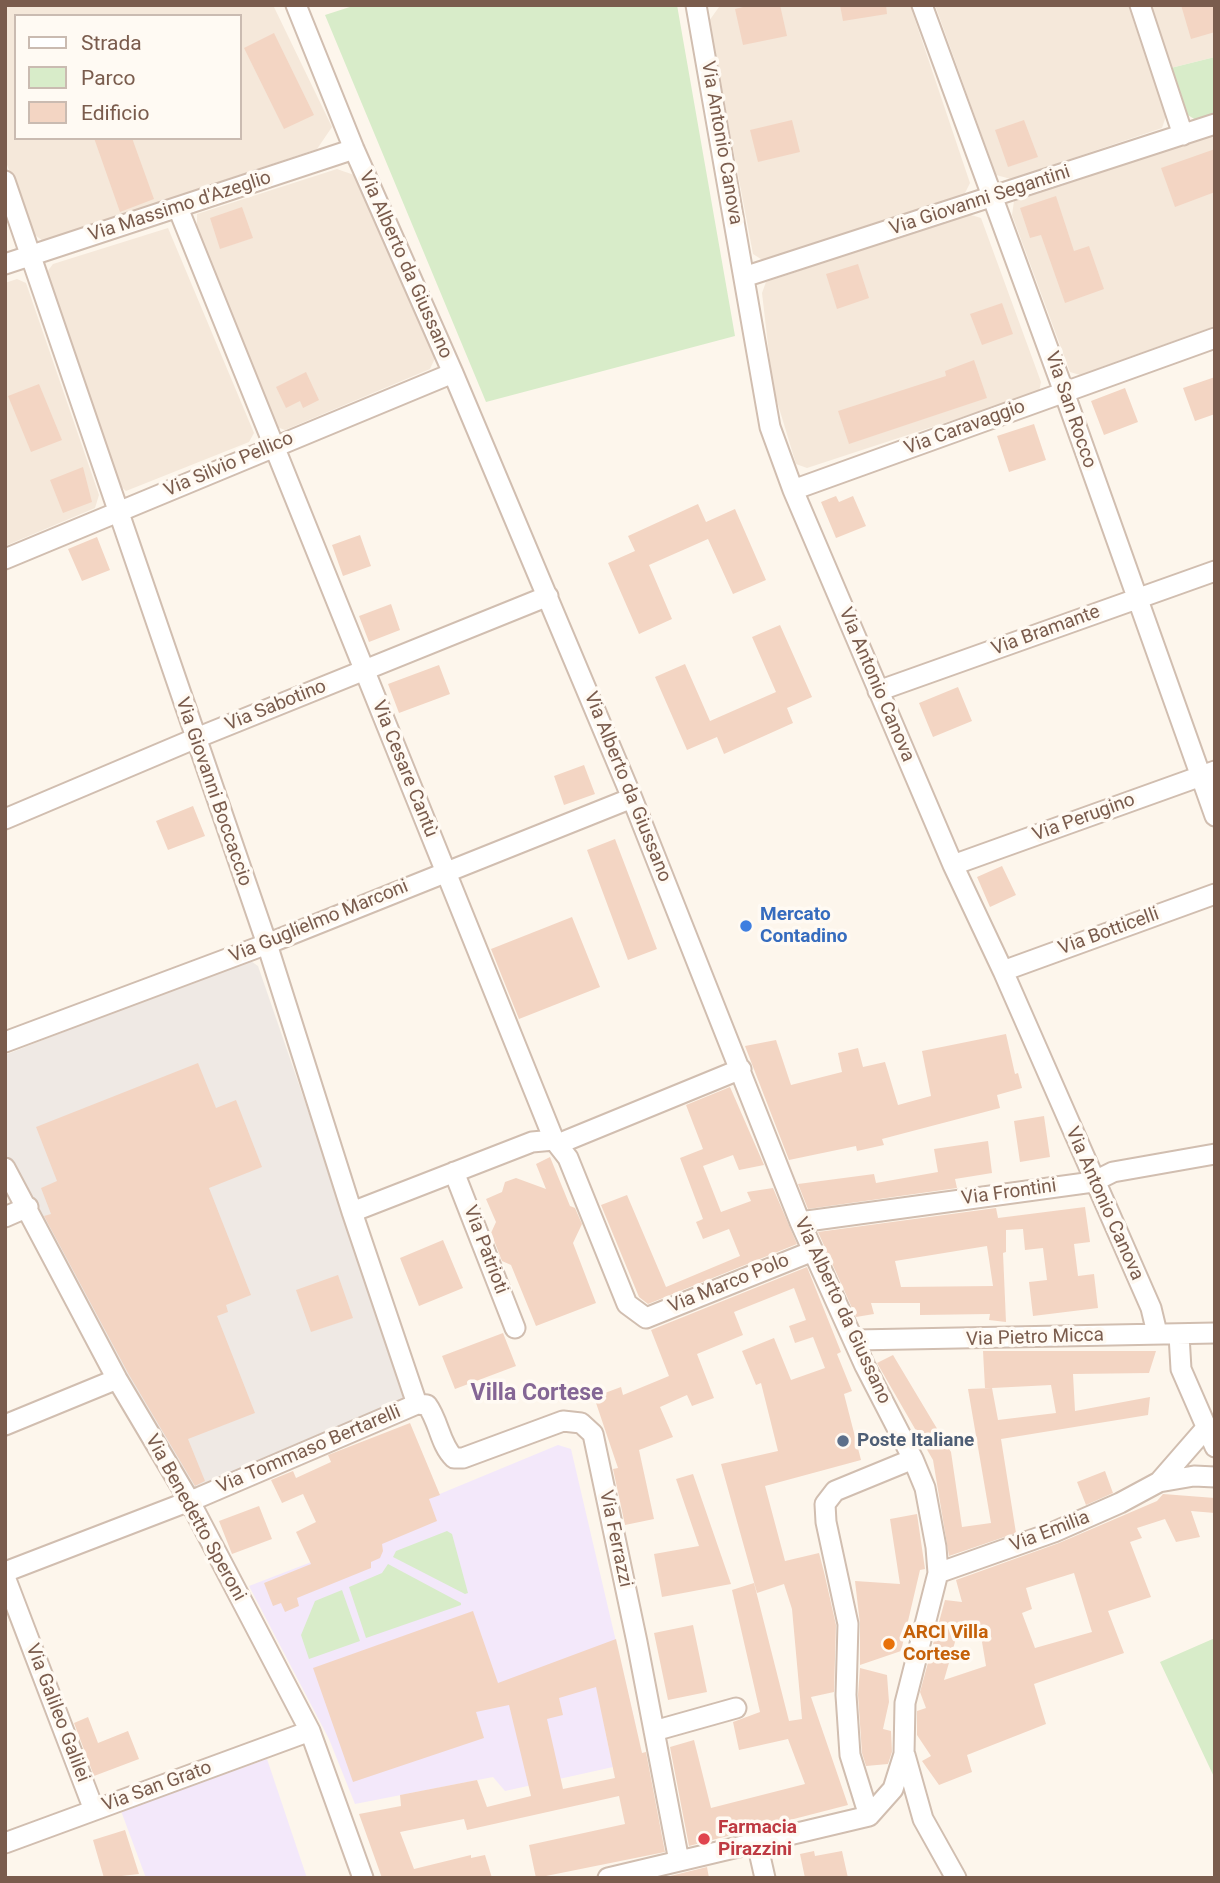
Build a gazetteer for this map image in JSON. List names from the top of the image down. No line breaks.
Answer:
{"streets":{"street":["Via Antonio Canova","Via Giovanni Segantini","Via Massimo d'Azeglio","Via Alberto da Giussano","Via San Rocco","Via Caravaggio","Via Silvio Pellico","Via Bramante","Via Sabotino","Via Cesare Cantù","Via Giovanni Boccaccio","Via Perugino","Via Guglielmo Marconi","Via Botticelli","Via Frontini","Via Patrioti","Via Marco Polo","Via Pietro Micca","Via Tommaso Bertarelli","Via Benedetto Speroni","Via Emilia","Via Ferrazzi","Via Galileo Galilei","Via San Grato"]},"crossings":[["Via Antonio Canova","Via Giovanni Segantini"],["Via Antonio Canova","Via Caravaggio"],["Via Antonio Canova","Via Bramante"],["Via Antonio Canova","Via Perugino"],["Via Antonio Canova","Via Botticelli"],["Via Antonio Canova","Via Frontini"],["Via Antonio Canova","Via Pietro Micca"],["Via Giovanni Segantini","Via San Rocco"],["Via Massimo d'Azeglio","Via Alberto da Giussano"],["Via Massimo d'Azeglio","Via Cesare Cantù"],["Via Massimo d'Azeglio","Via Giovanni Boccaccio"],["Via Alberto da Giussano","Via Silvio Pellico"],["Via Alberto da Giussano","Via Sabotino"],["Via Alberto da Giussano","Via Guglielmo Marconi"],["Via Alberto da Giussano","Via Frontini"],["Via Alberto da Giussano","Via Marco Polo"],["Via Alberto da Giussano","Via Pietro Micca"],["Via Alberto da Giussano","Via Emilia"],["Via San Rocco","Via Caravaggio"],["Via San Rocco","Via Bramante"],["Via San Rocco","Via Perugino"],["Via Silvio Pellico","Via Cesare Cantù"],["Via Silvio Pellico","Via Giovanni Boccaccio"],["Via Sabotino","Via Cesare Cantù"],["Via Sabotino","Via Giovanni Boccaccio"],["Via Cesare Cantù","Via Guglielmo Marconi"],["Via Cesare Cantù","Via Marco Polo"],["Via Giovanni Boccaccio","Via Guglielmo Marconi"],["Via Giovanni Boccaccio","Via Tommaso Bertarelli"],["Via Giovanni Boccaccio","Via Ferrazzi"],["Via Tommaso Bertarelli","Via Benedetto Speroni"],["Via Tommaso Bertarelli","Via Ferrazzi"],["Via Tommaso Bertarelli","Via Galileo Galilei"],["Via Benedetto Speroni","Via San Grato"],["Via Galileo Galilei","Via San Grato"]],"districts":["Villa Cortese"],"places":["Mercato Contadino","Poste Italiane","ARCI Villa Cortese","Farmacia Pirazzini"],"legend":["Strada","Parco","Edificio"]}
